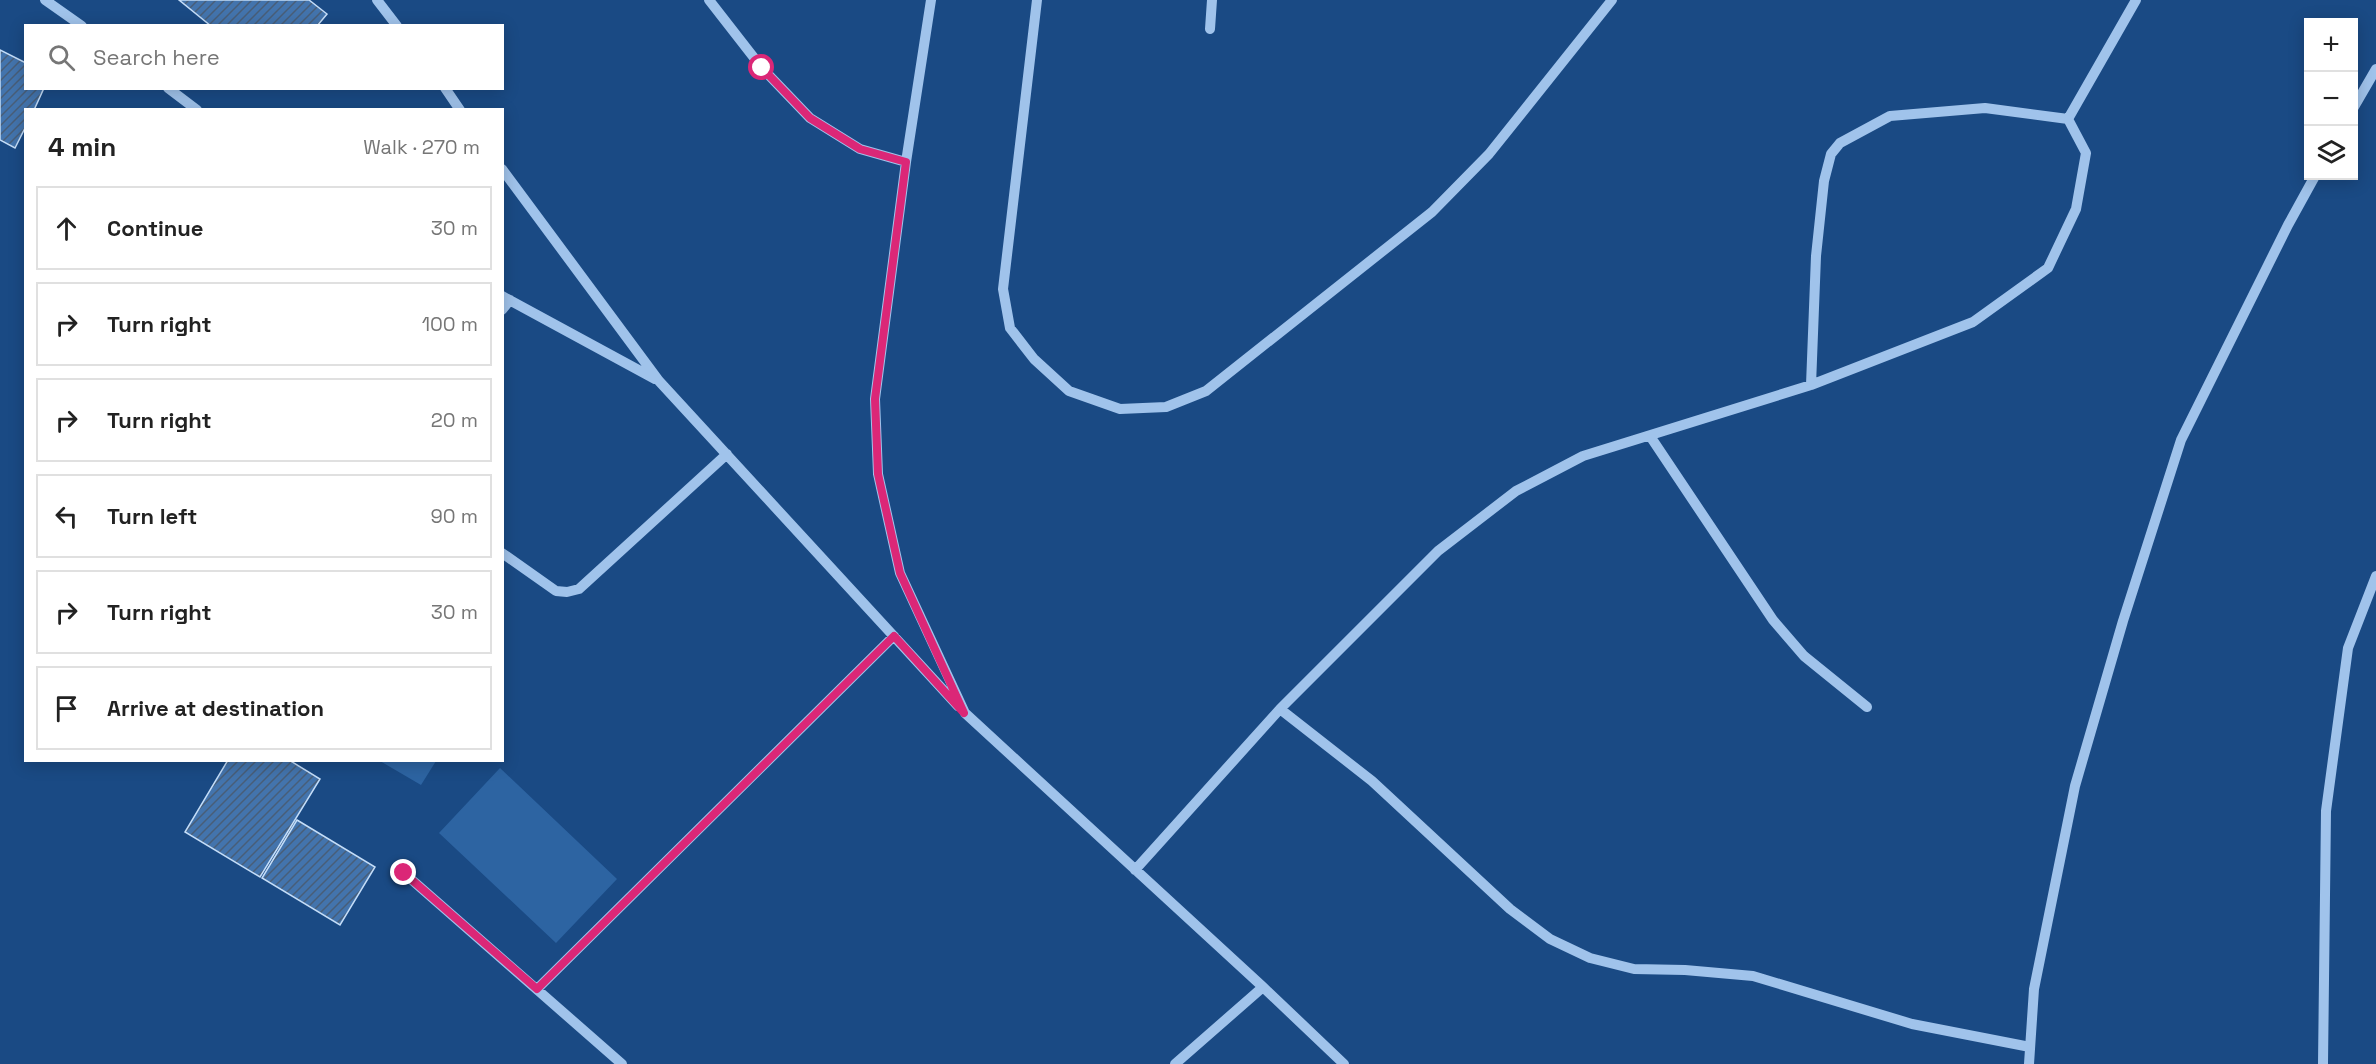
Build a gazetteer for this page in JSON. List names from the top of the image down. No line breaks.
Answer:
{"page":{"map_buttons":["+","−"],"search":"Search here","heading":["4 min","Walk · 270 m"],"list":[["Continue","30 m"],["Turn right","100 m"],["Turn right","20 m"],["Turn left","90 m"],["Turn right","30 m"],"Arrive at destination"]}}
